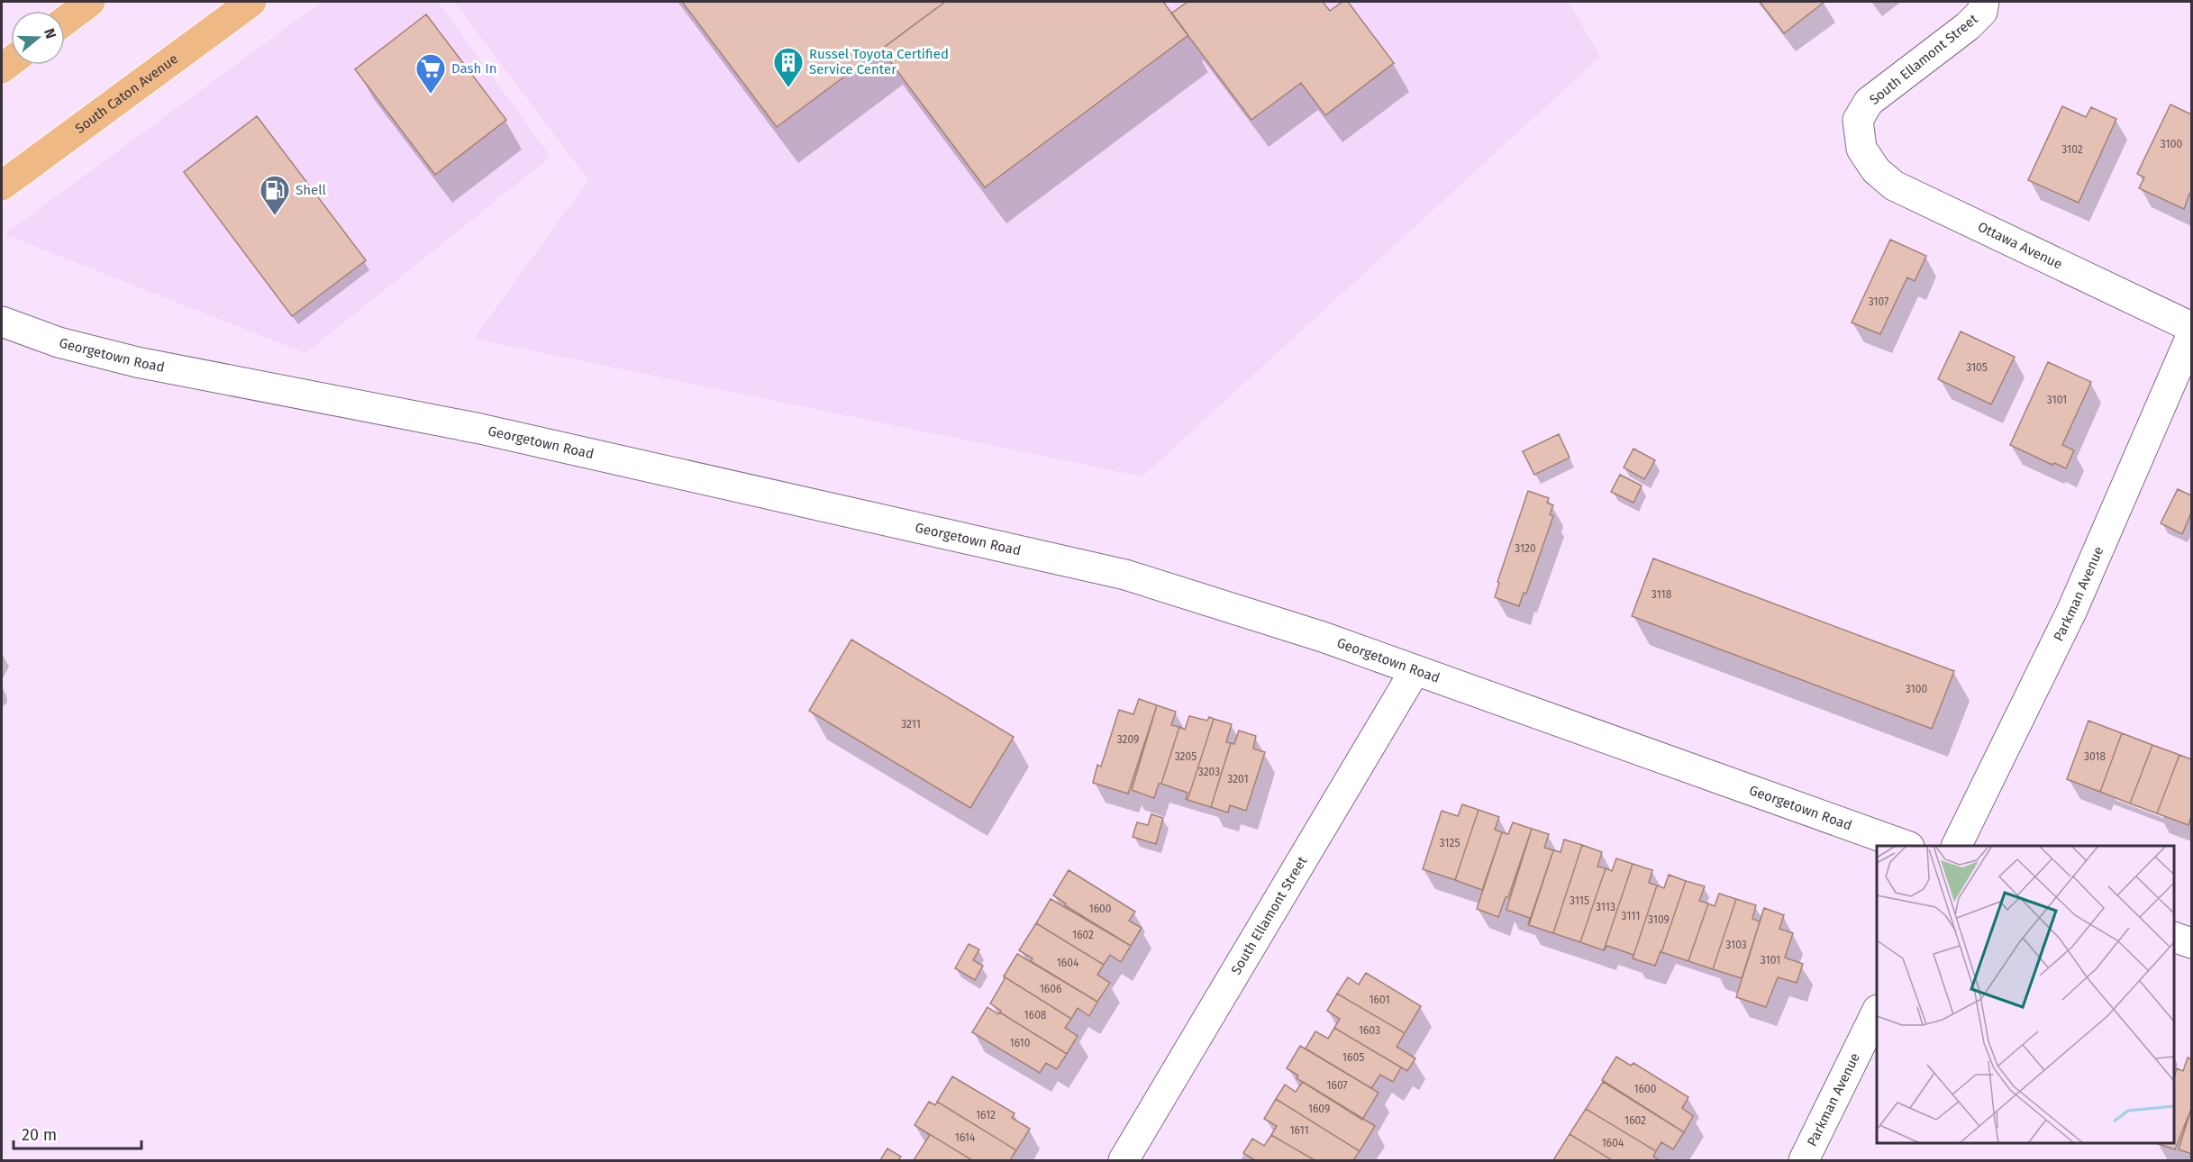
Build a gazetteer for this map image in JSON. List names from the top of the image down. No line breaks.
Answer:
{"streets":{"main road":["South Caton Avenue"],"street":["South Ellamont Street","Ottawa Avenue","Georgetown Road","Parkman Avenue"]},"crossings":[["South Ellamont Street","Ottawa Avenue"],["South Ellamont Street","Georgetown Road"]],"places":{"building":["Russel Toyota Certified Service Center"],"supermarket":["Dash In"],"fuel station":["Shell"]},"house_numbers":["3100","3102","3107","3105","3101","3120","3118","3100","3211","3209","3205","3018","3203","3201","3125","3115","3113","1600","3111","3109","1602","3103","3101","1604","1606","1601","1608","1603","1610","1605","1607","1600","1609","1612","1602","1611","1614","1604"],"scale_bar":"20 m","north":"right"}
